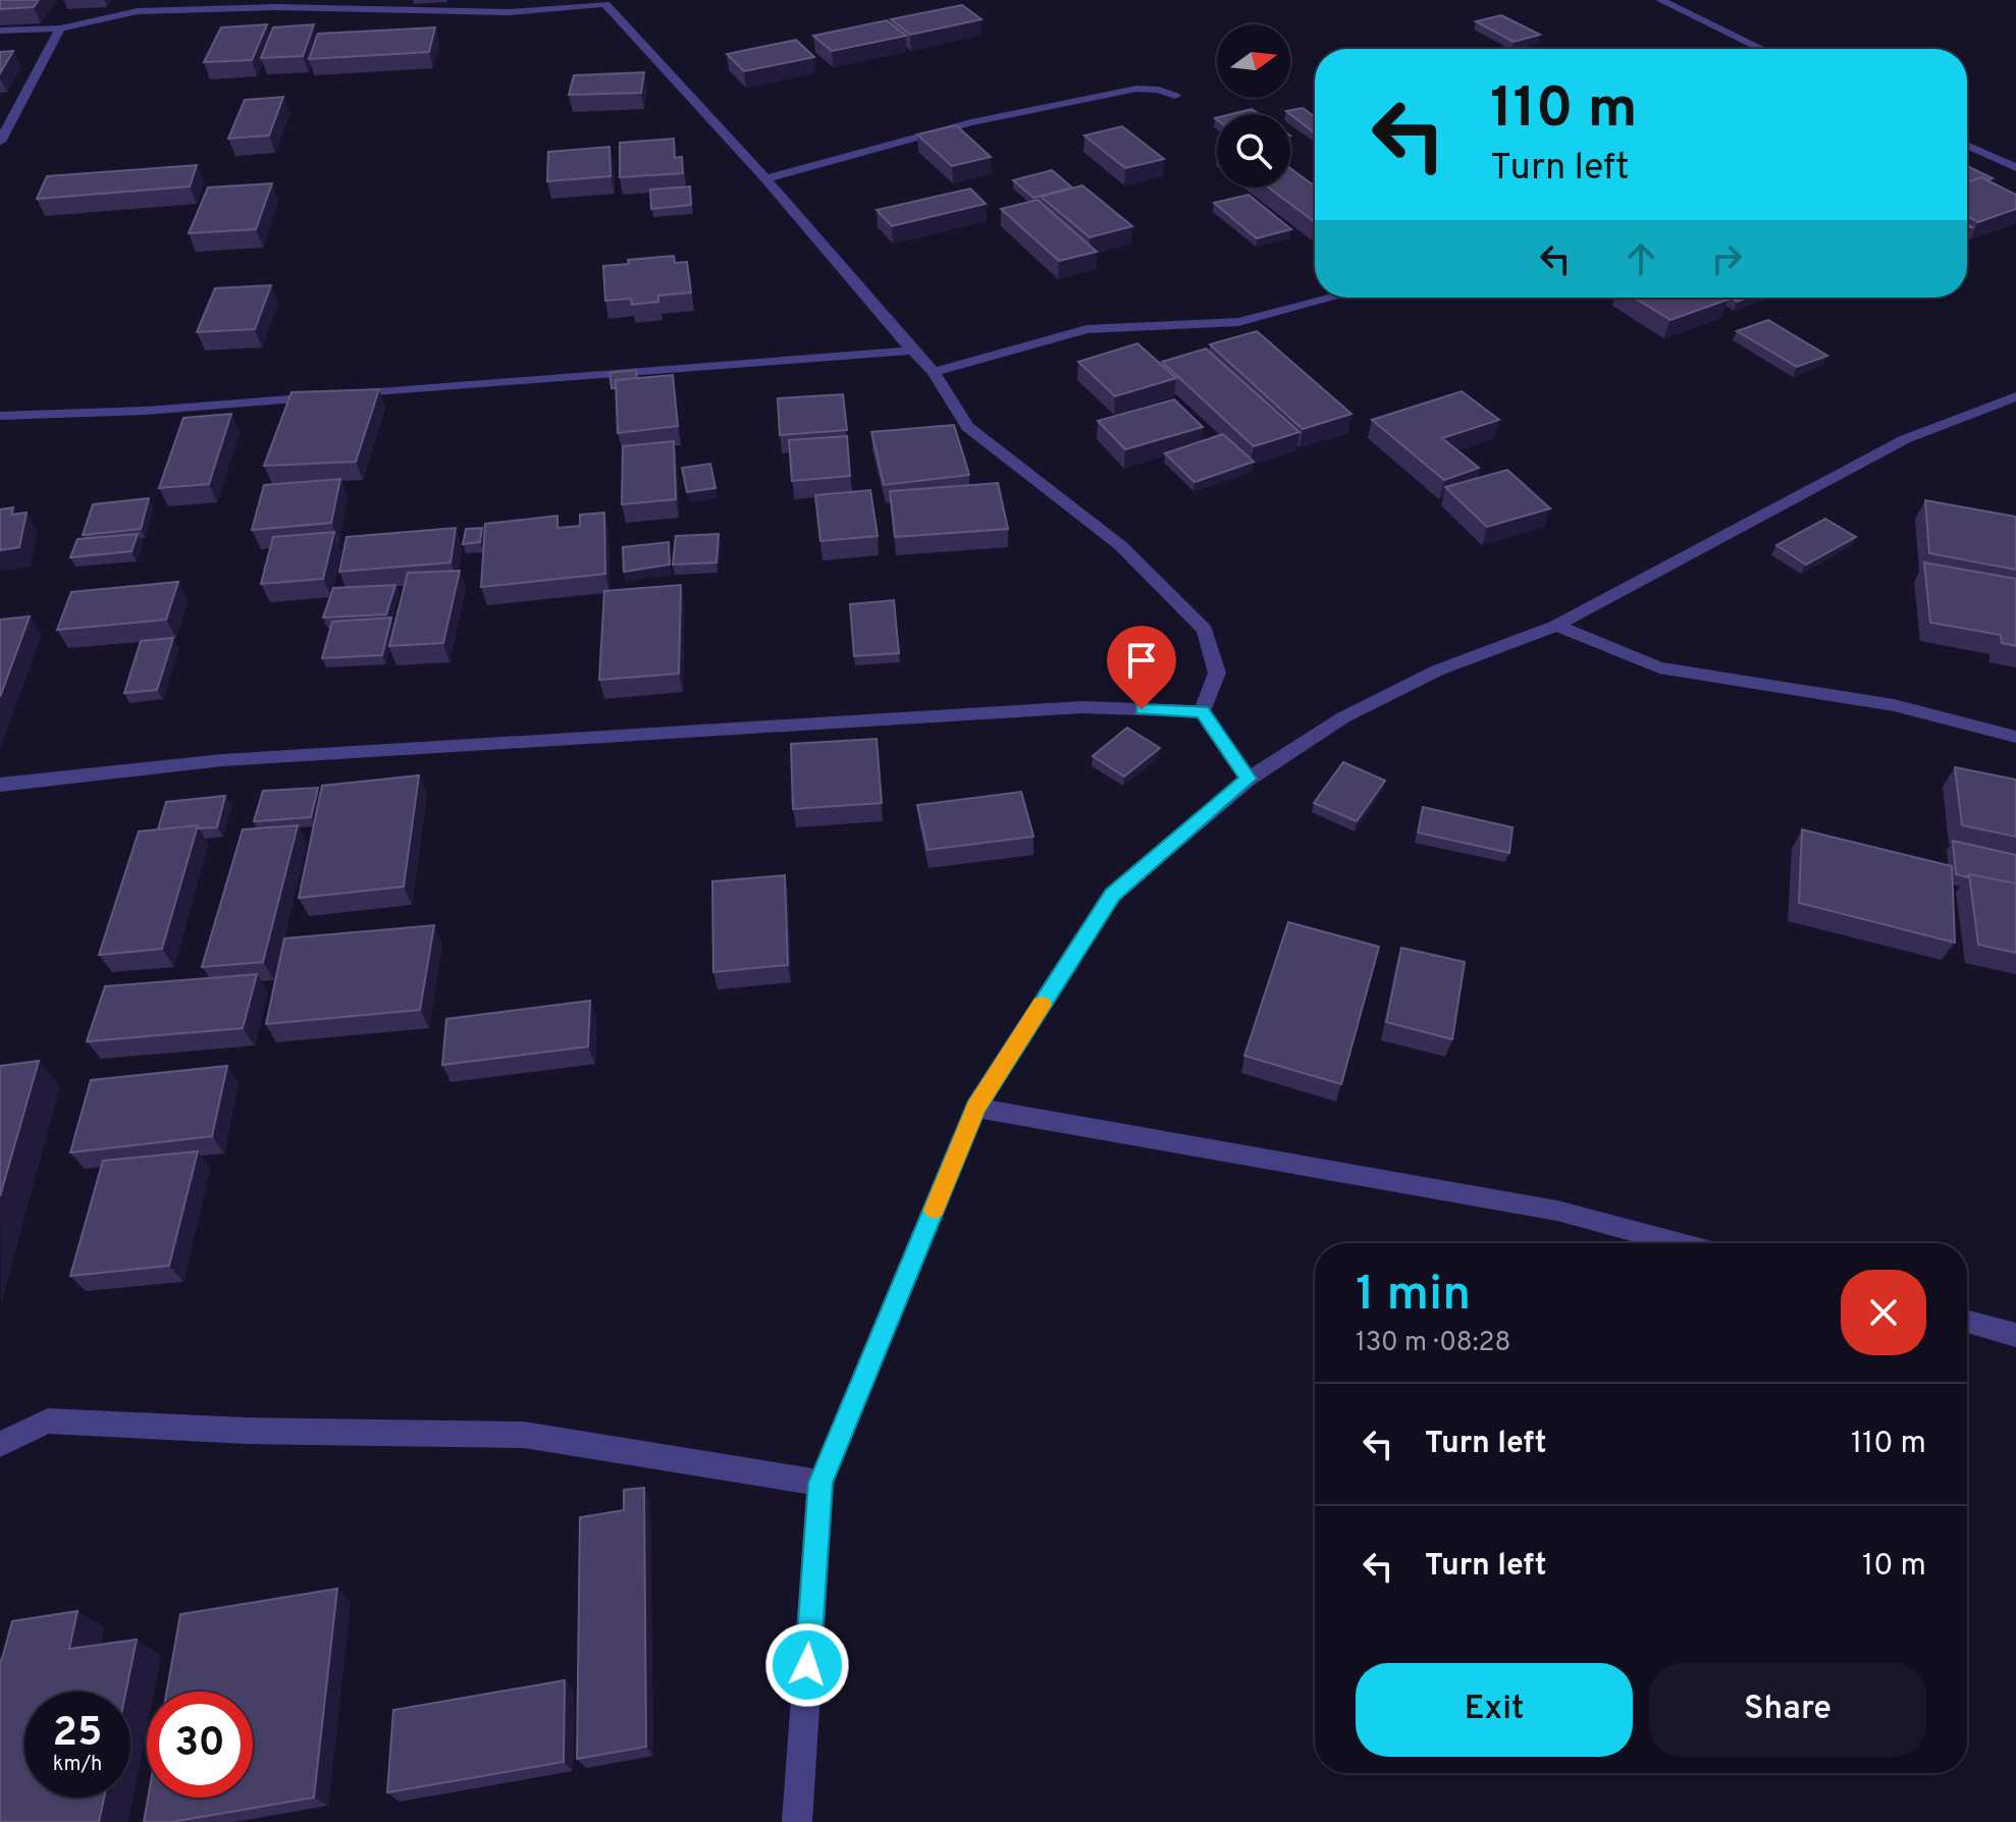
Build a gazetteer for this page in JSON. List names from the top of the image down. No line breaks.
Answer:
{"north":"right","page":{"turn":["110 m","Turn left"],"heading":["1 min","130 m · 08:28"],"list":[{"name":"Turn left","value":"110 m"},{"name":"Turn left","value":"10 m"}],"buttons":["Exit","Share"],"speed":"25 km/h","limit":"30"}}
